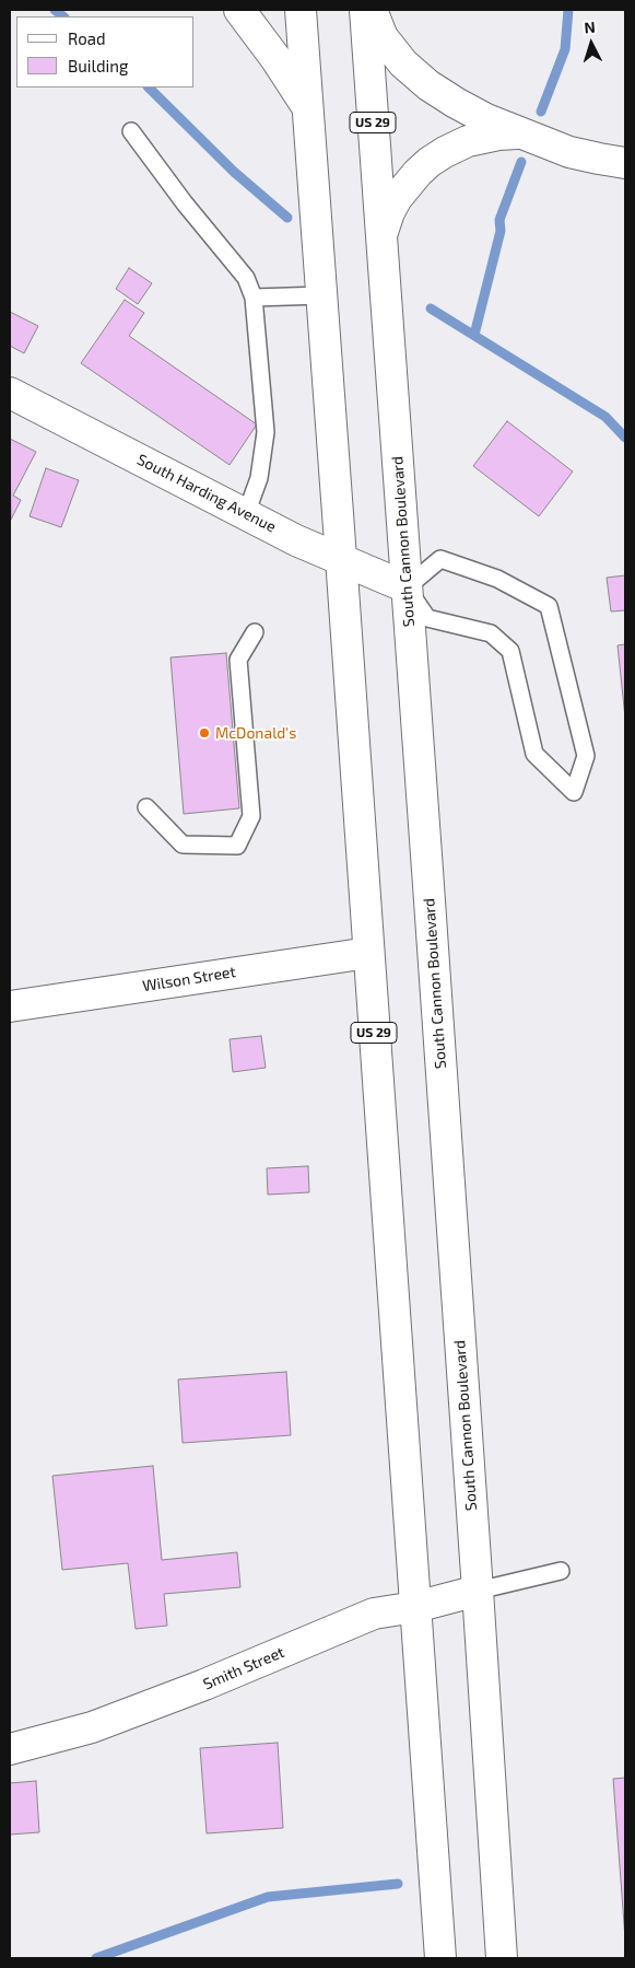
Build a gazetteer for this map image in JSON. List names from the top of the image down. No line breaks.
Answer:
{"streets":{"main road":["US 29","South Harding Avenue","South Cannon Boulevard","Wilson Street","Smith Street"]},"crossings":[["US 29","South Harding Avenue"],["US 29","Wilson Street"],["US 29","Smith Street"],["South Harding Avenue","South Cannon Boulevard"],["South Cannon Boulevard","Smith Street"]],"places":["McDonald's"],"legend":["Road","Building"],"north":"top"}
